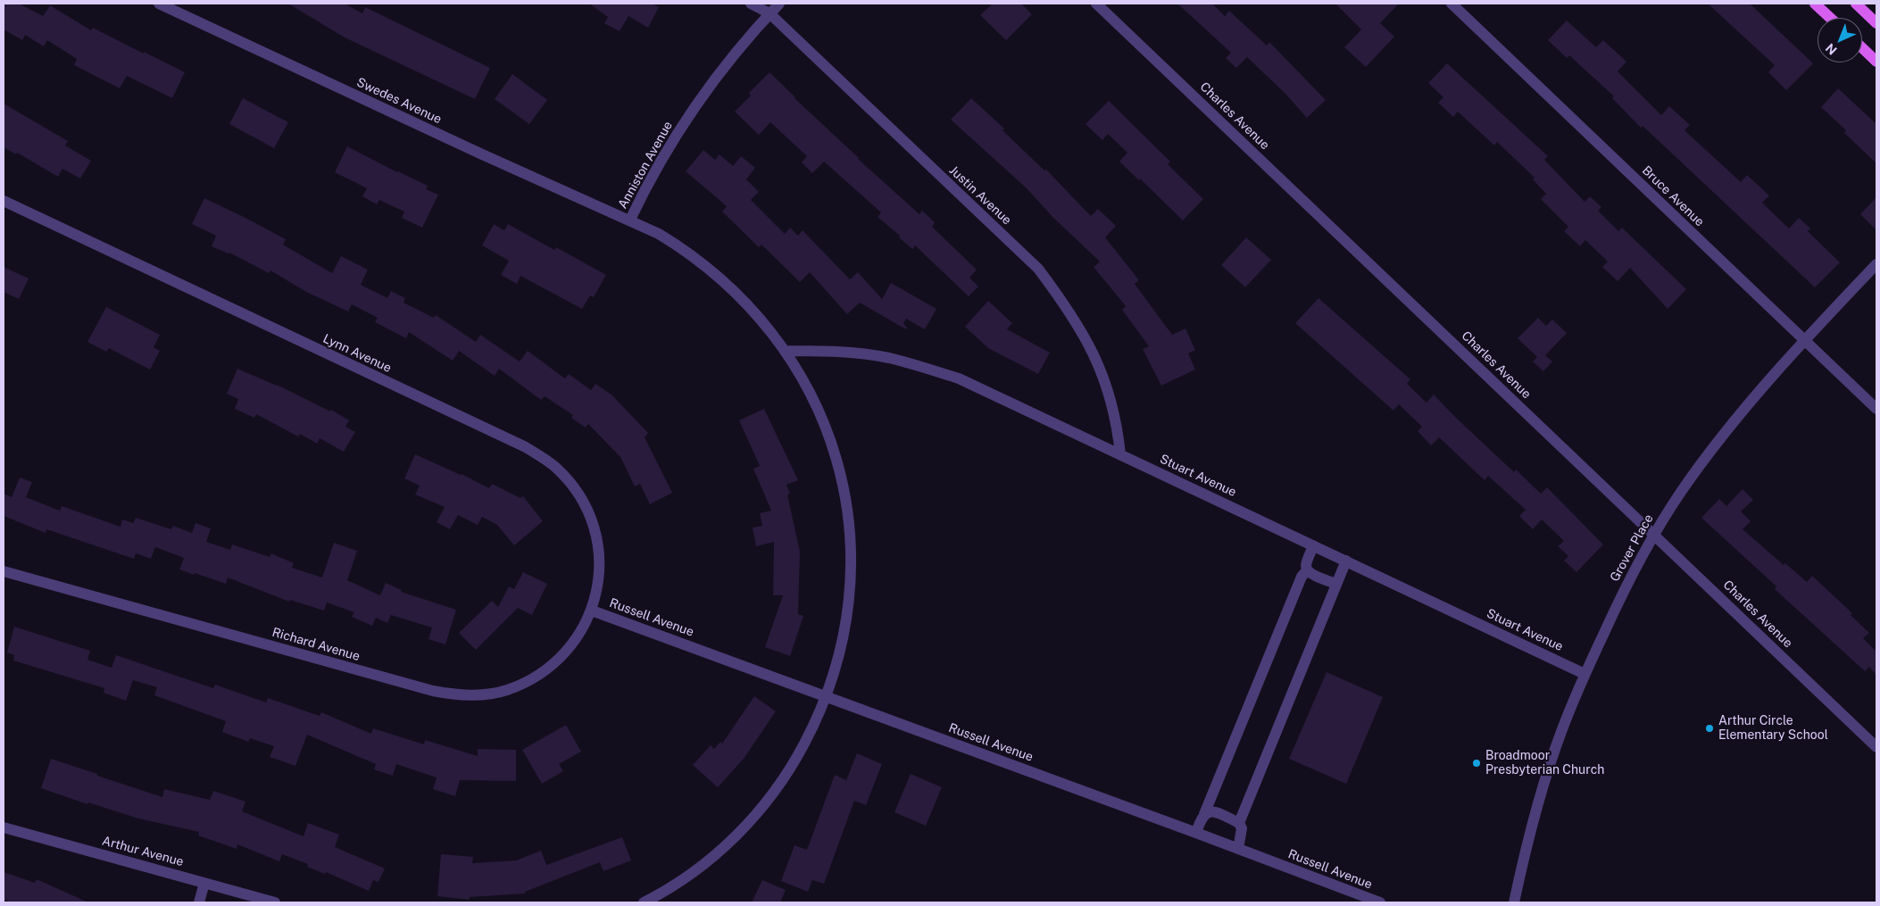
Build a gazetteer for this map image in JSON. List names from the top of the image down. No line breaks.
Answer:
{"streets":{"street":["Swedes Avenue","Charles Avenue","Anniston Avenue","Justin Avenue","Bruce Avenue","Lynn Avenue","Stuart Avenue","Grover Place","Russell Avenue","Richard Avenue","Arthur Avenue"]},"crossings":[["Swedes Avenue","Anniston Avenue"],["Charles Avenue","Grover Place"],["Anniston Avenue","Justin Avenue"],["Anniston Avenue","Stuart Avenue"],["Anniston Avenue","Russell Avenue"],["Justin Avenue","Stuart Avenue"],["Bruce Avenue","Grover Place"],["Lynn Avenue","Russell Avenue"],["Lynn Avenue","Richard Avenue"],["Stuart Avenue","Grover Place"],["Russell Avenue","Richard Avenue"]],"places":["Arthur Circle Elementary School","Broadmoor Presbyterian Church"],"north":"bottom left"}
